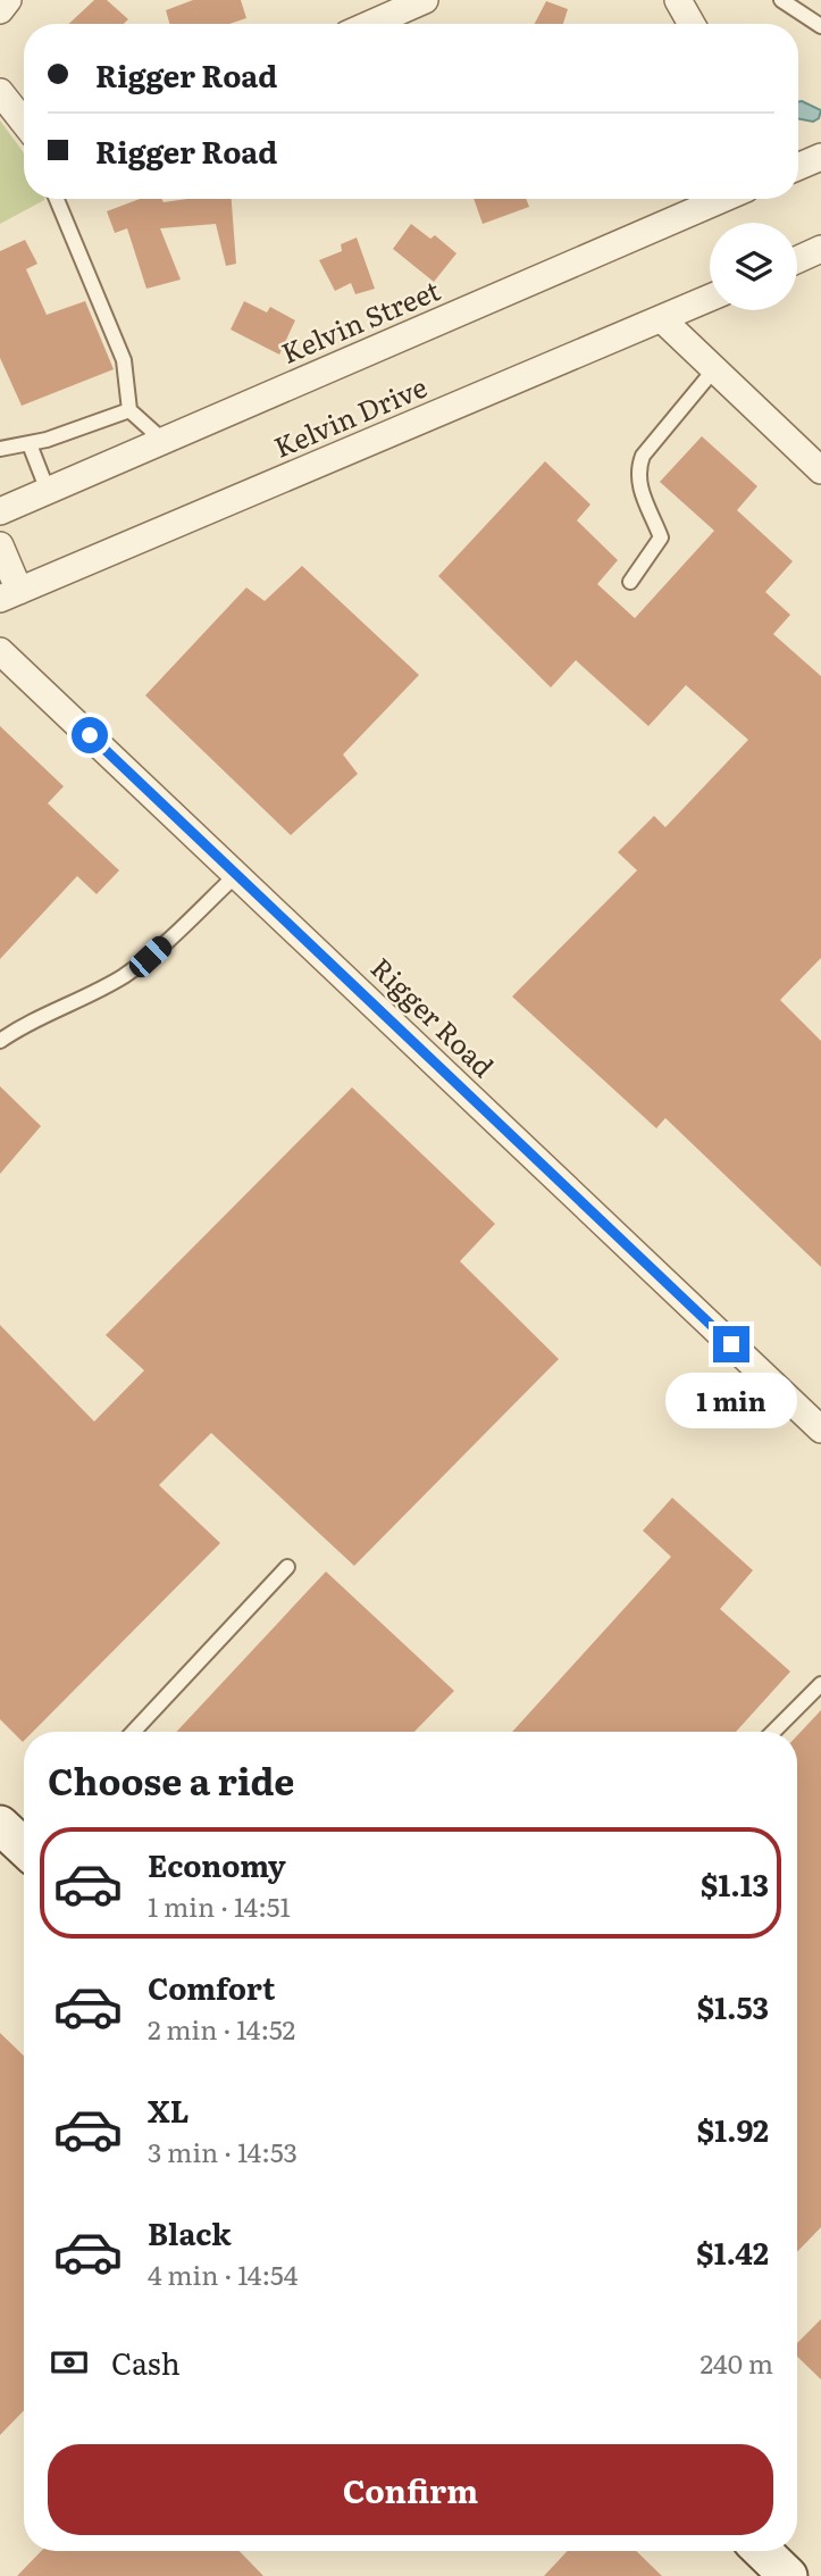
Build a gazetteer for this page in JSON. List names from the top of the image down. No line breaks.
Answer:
{"streets":{"street":["Kelvin Street","Kelvin Drive","Rigger Road"]},"page":{"banner":["Rigger Road","Rigger Road"],"bubble":"1 min","heading":"Choose a ride","list":[{"name":"Economy","note":"1 min · 14:51","value":"$1.13"},{"name":"Comfort","note":"2 min · 14:52","value":"$1.53"},{"name":"XL","note":"3 min · 14:53","value":"$1.92"},{"name":"Black","note":"4 min · 14:54","value":"$1.42"}],"pay":["Cash","240 m"],"buttons":"Confirm"}}
